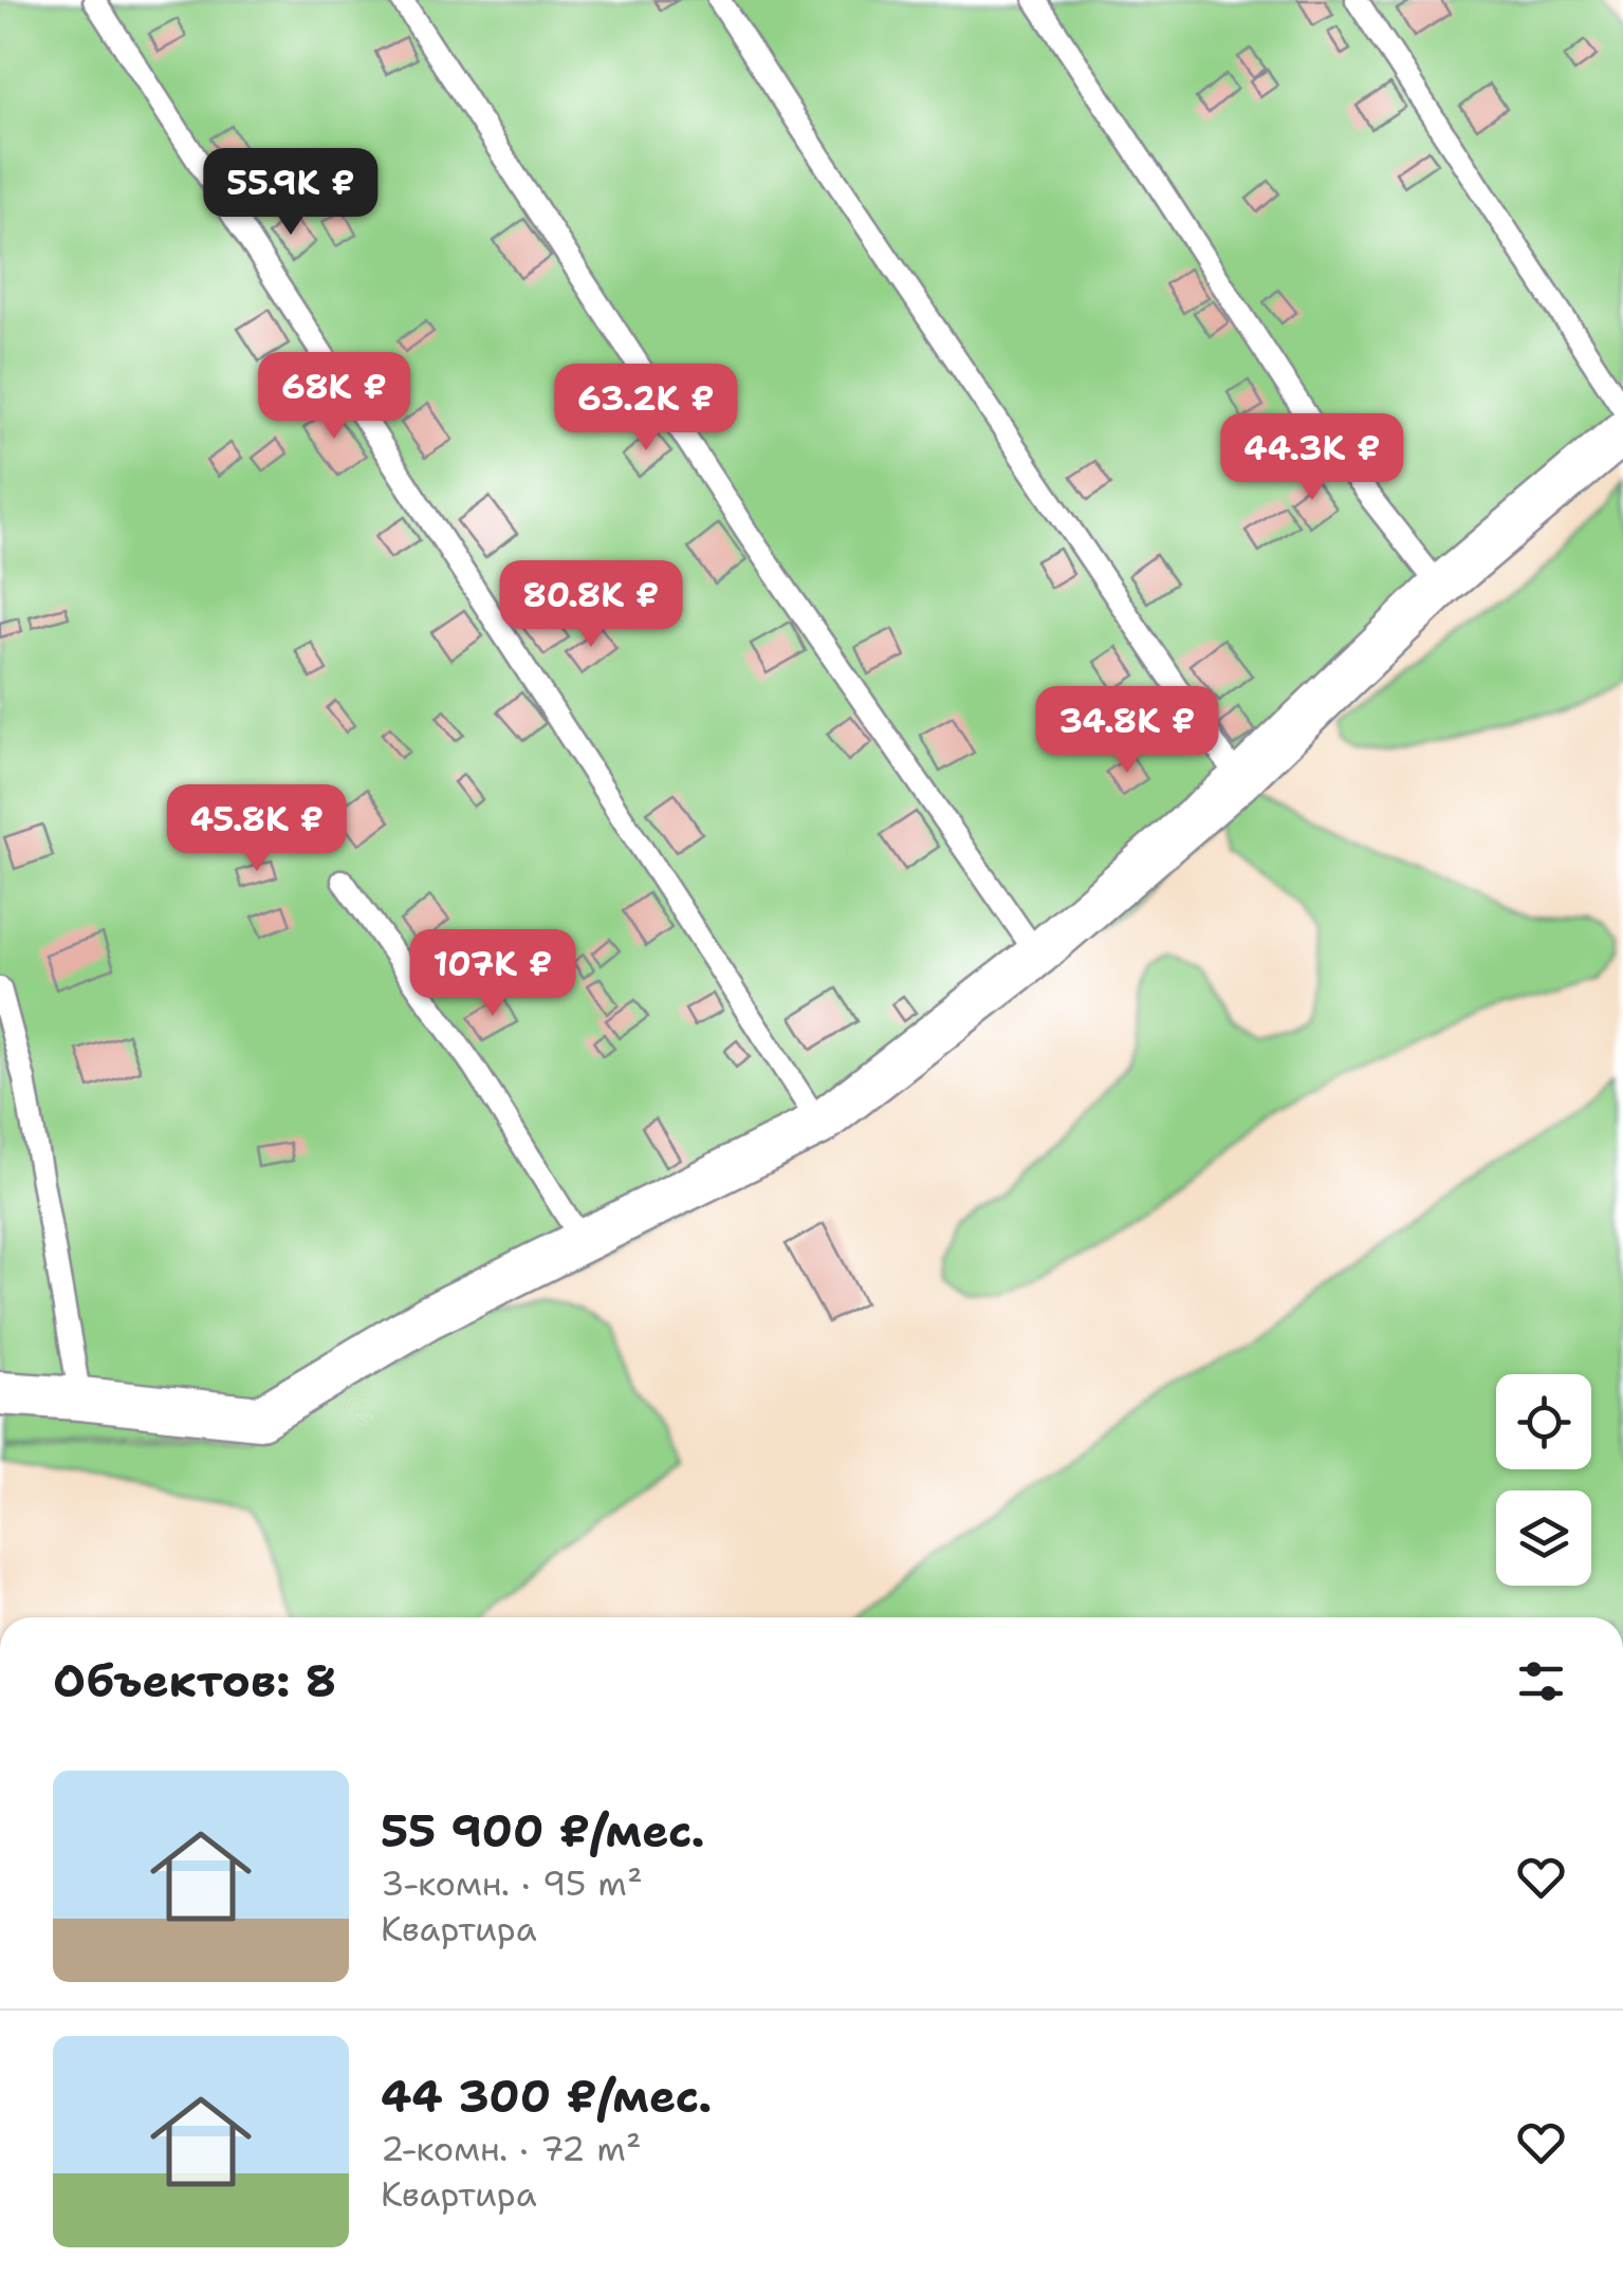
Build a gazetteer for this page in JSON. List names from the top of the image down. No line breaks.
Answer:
{"page":{"price":["55.9K ₽","68K ₽","63.2K ₽","44.3K ₽","80.8K ₽","34.8K ₽","45.8K ₽","107K ₽"],"heading":"Объектов: 8","list":[{"name":"55 900 ₽/мес.","note":"3-комн. · 95 m² · Квартира"},{"name":"44 300 ₽/мес.","note":"2-комн. · 72 m² · Квартира"}]}}
